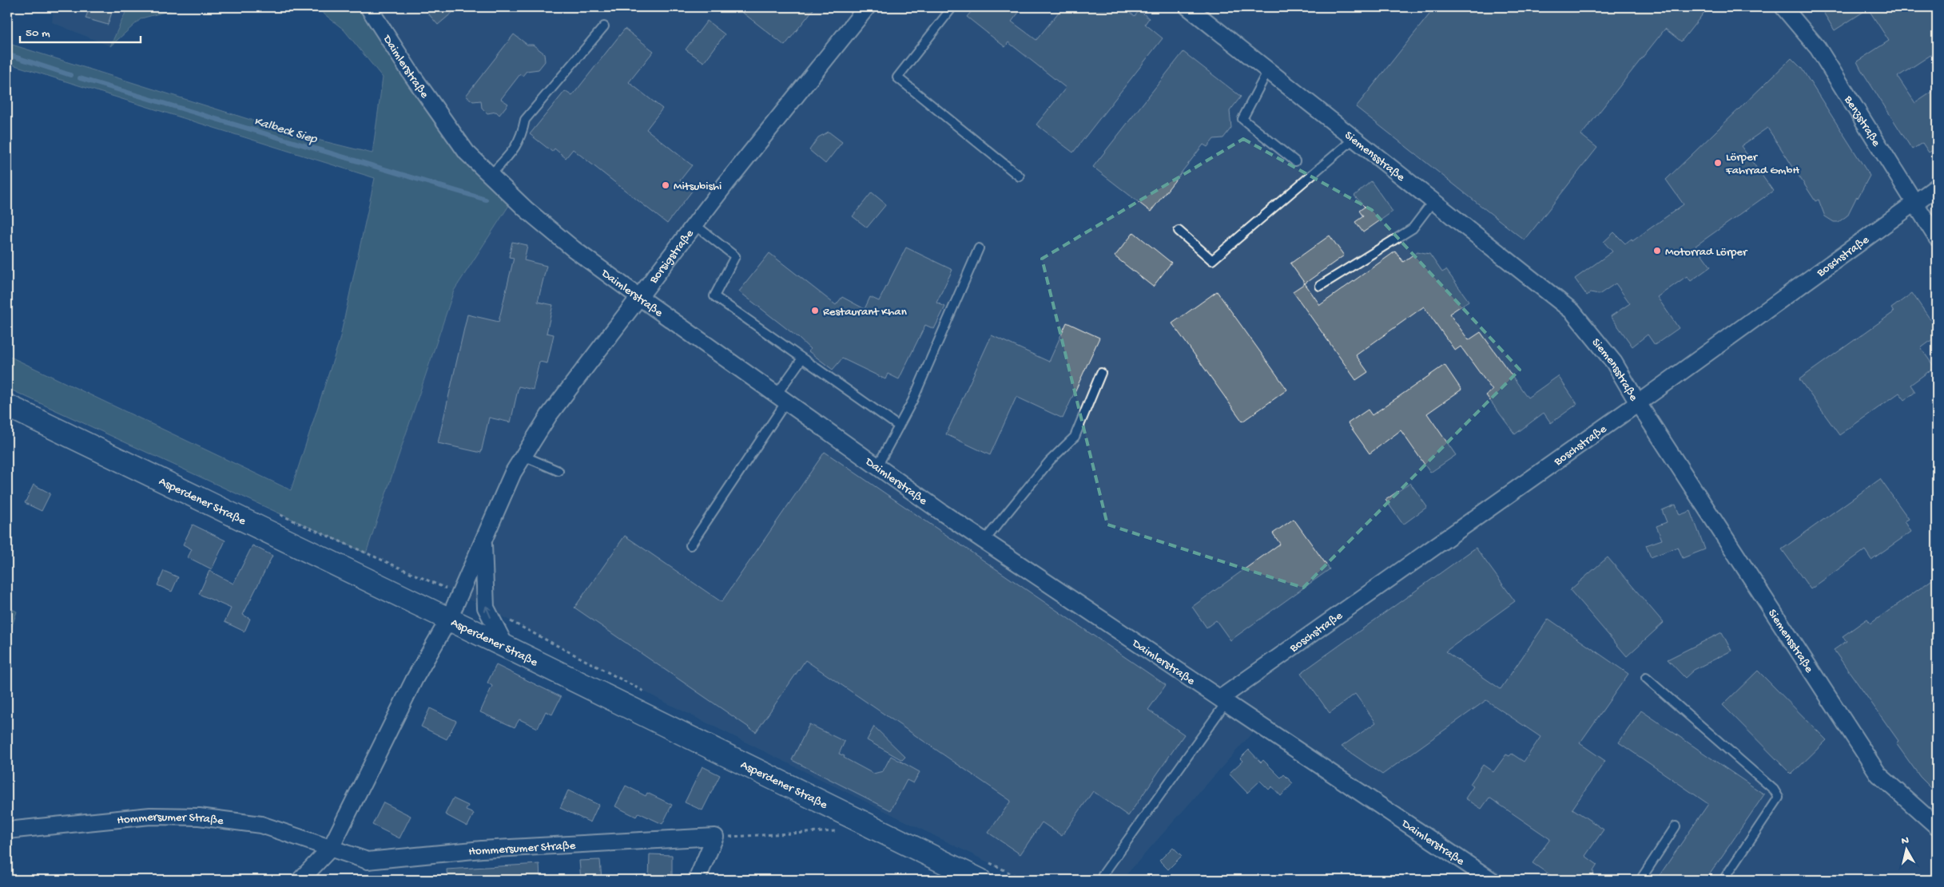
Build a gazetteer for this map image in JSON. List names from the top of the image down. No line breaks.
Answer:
{"streets":{"main road":["Asperdener Straße"],"street":["Daimlerstraße","Benzstraße","Siemensstraße","Boschstraße","Borsigstraße","Hommersumer Straße"]},"crossings":[["Daimlerstraße","Boschstraße"],["Daimlerstraße","Borsigstraße"],["Benzstraße","Boschstraße"],["Siemensstraße","Boschstraße"],["Borsigstraße","Asperdener Straße"]],"water":["Kalbeck Siep"],"places":["Lörper Fahrrad GmbH","Mitsubishi","Motorrad Lörper","Restaurant Khan"],"scale_bar":"50 m","north":"top"}
